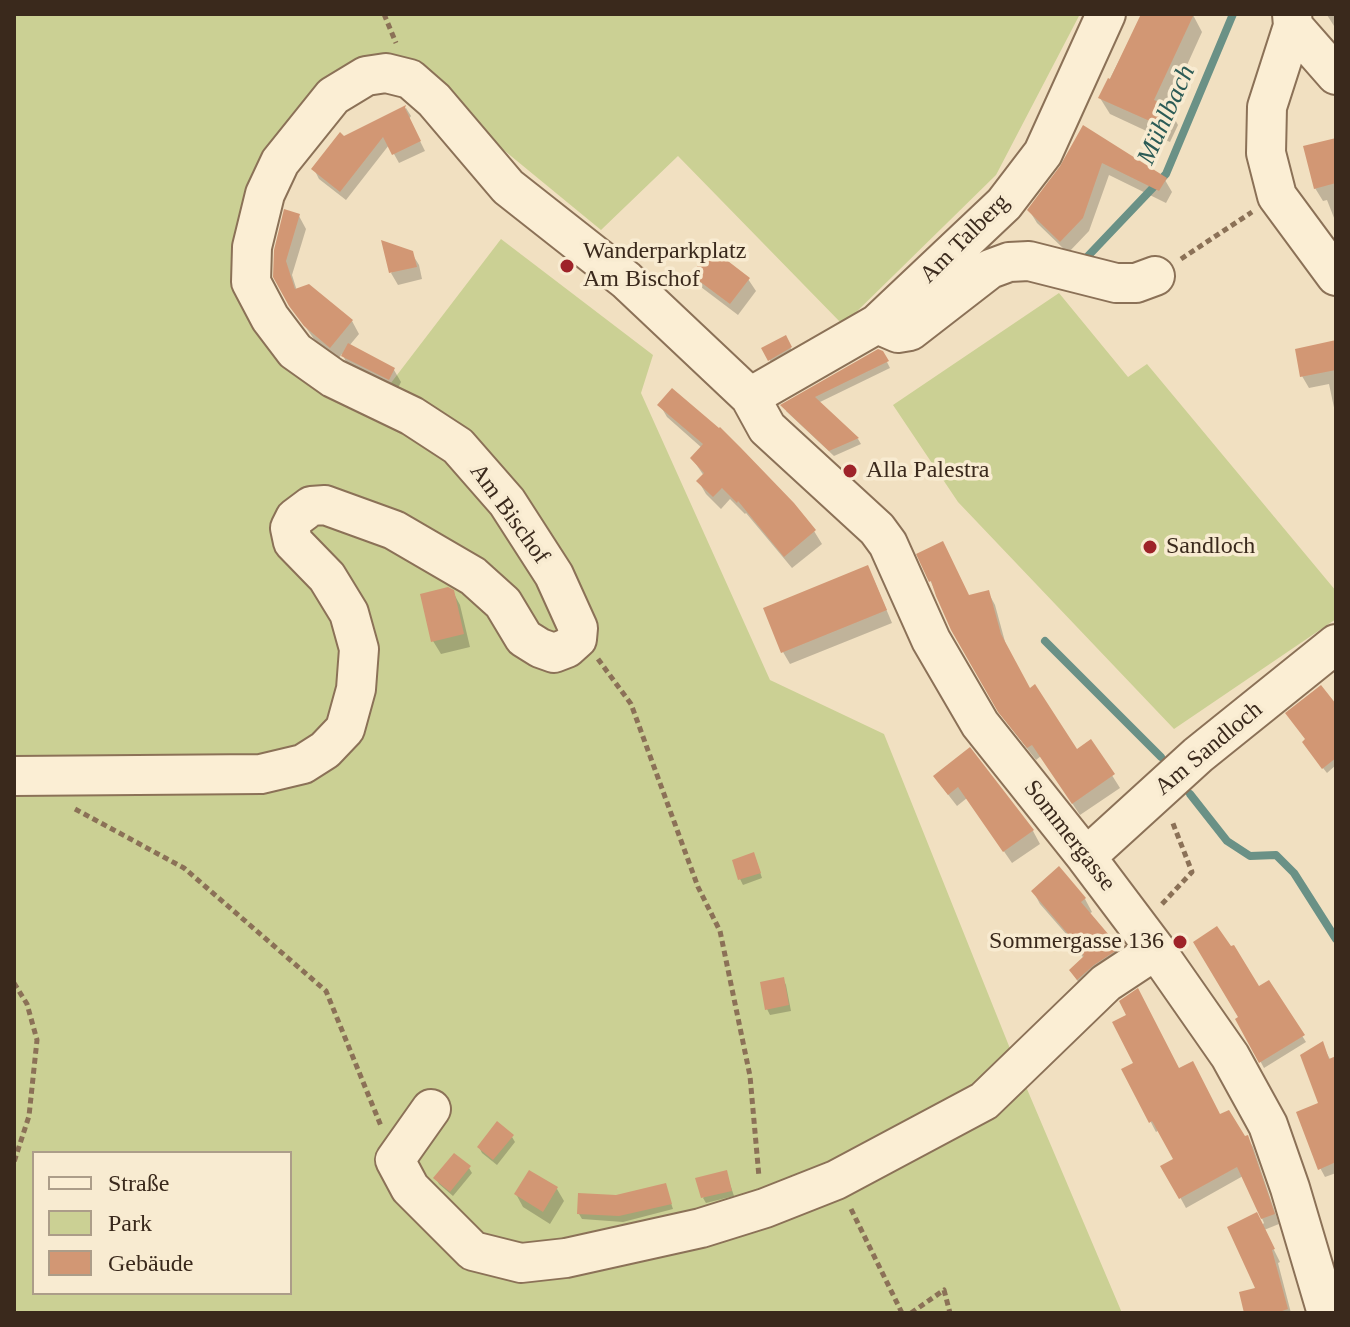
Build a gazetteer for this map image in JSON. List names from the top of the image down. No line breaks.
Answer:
{"streets":{"street":["Am Talberg","Am Bischof","Am Sandloch","Sommergasse"]},"crossings":[["Am Talberg","Am Bischof"],["Am Talberg","Sommergasse"],["Am Bischof","Sommergasse"],["Am Sandloch","Sommergasse"]],"water":["Mühlbach"],"places":["Wanderparkplatz Am Bischof","Alla Palestra","Sandloch","Sommergasse 136"],"legend":["Straße","Park","Gebäude"]}
